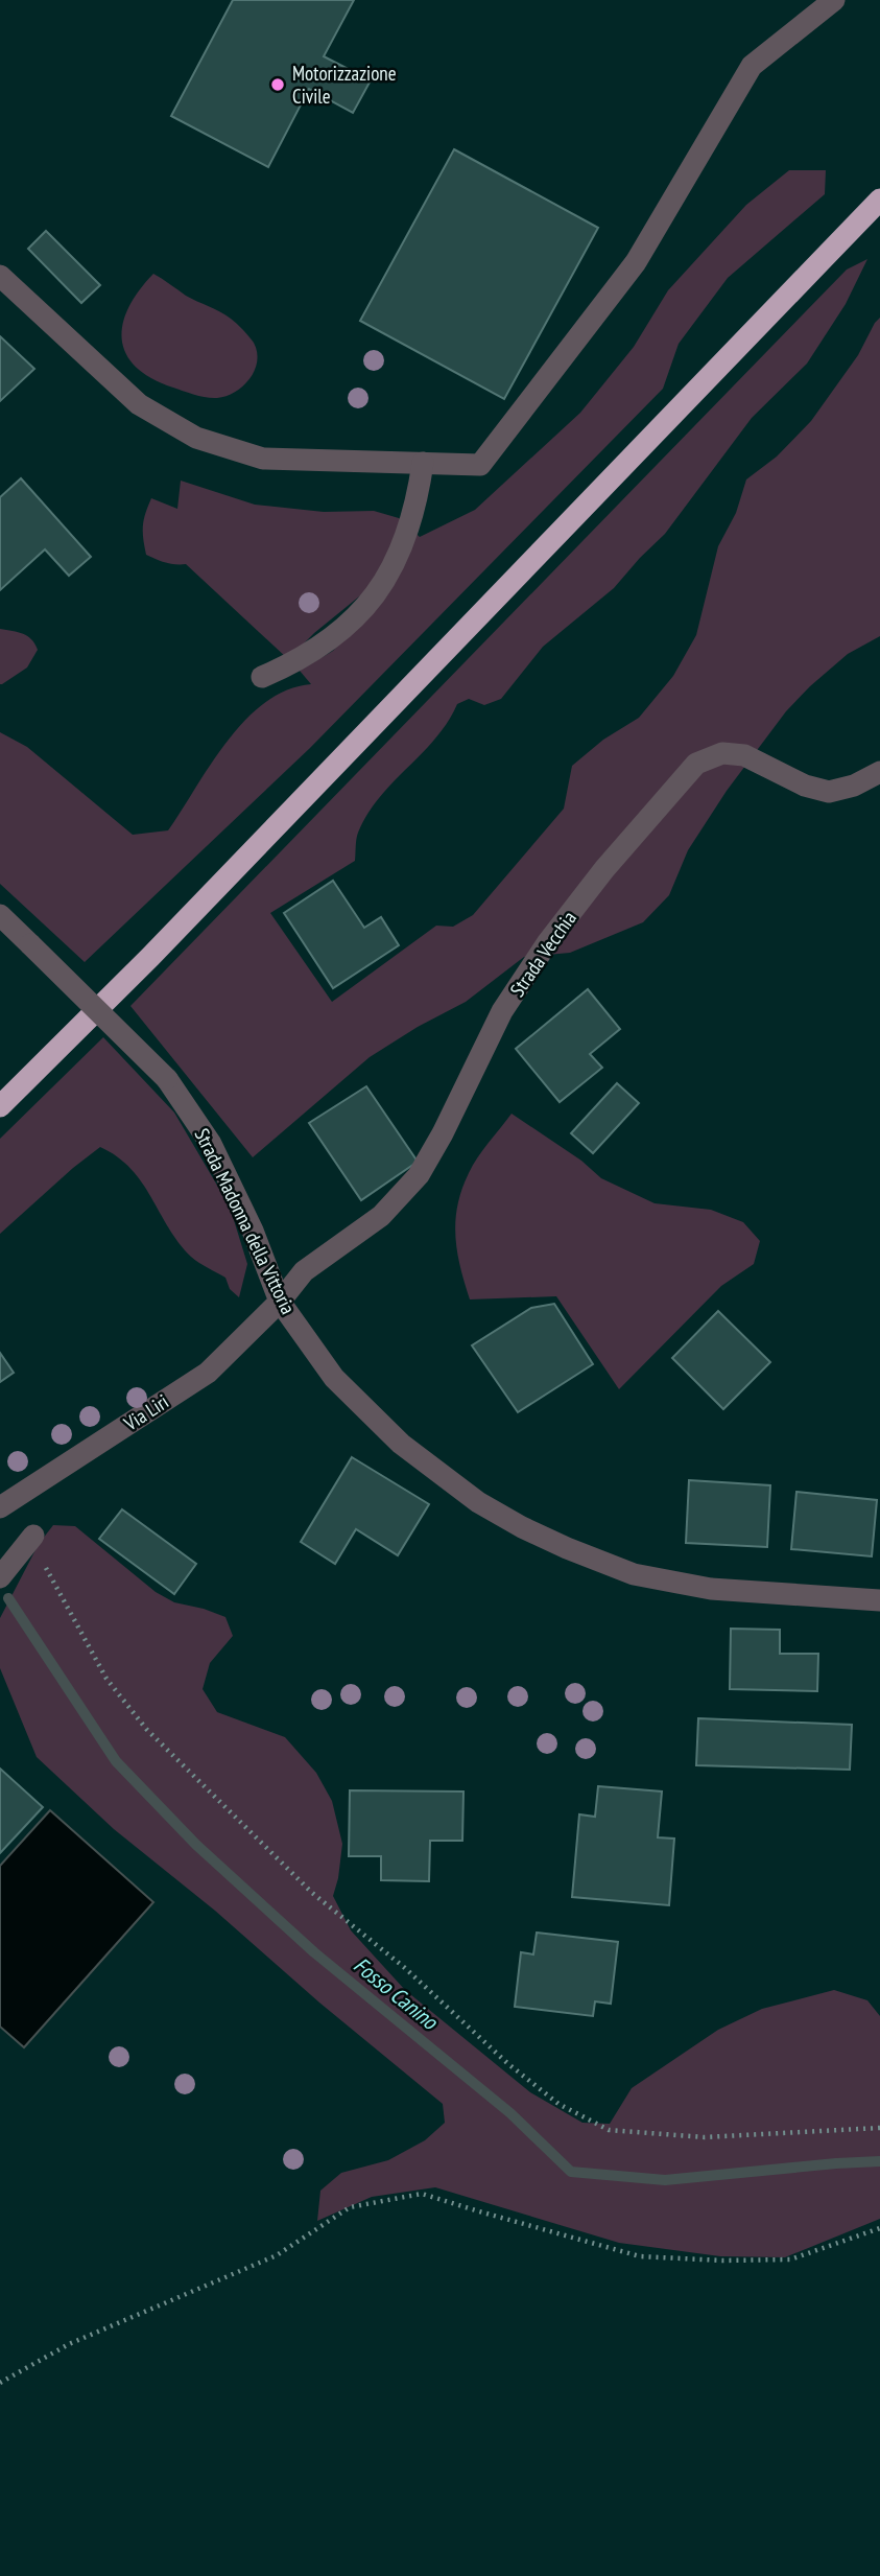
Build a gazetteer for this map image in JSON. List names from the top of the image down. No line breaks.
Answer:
{"streets":{"street":["Strada Vecchia","Strada Madonna della Vittoria","Via Liri"]},"crossings":[["Strada Vecchia","Strada Madonna della Vittoria"],["Strada Vecchia","Via Liri"],["Strada Madonna della Vittoria","Via Liri"]],"water":["Fosso Canino"],"places":["Motorizzazione Civile"]}
